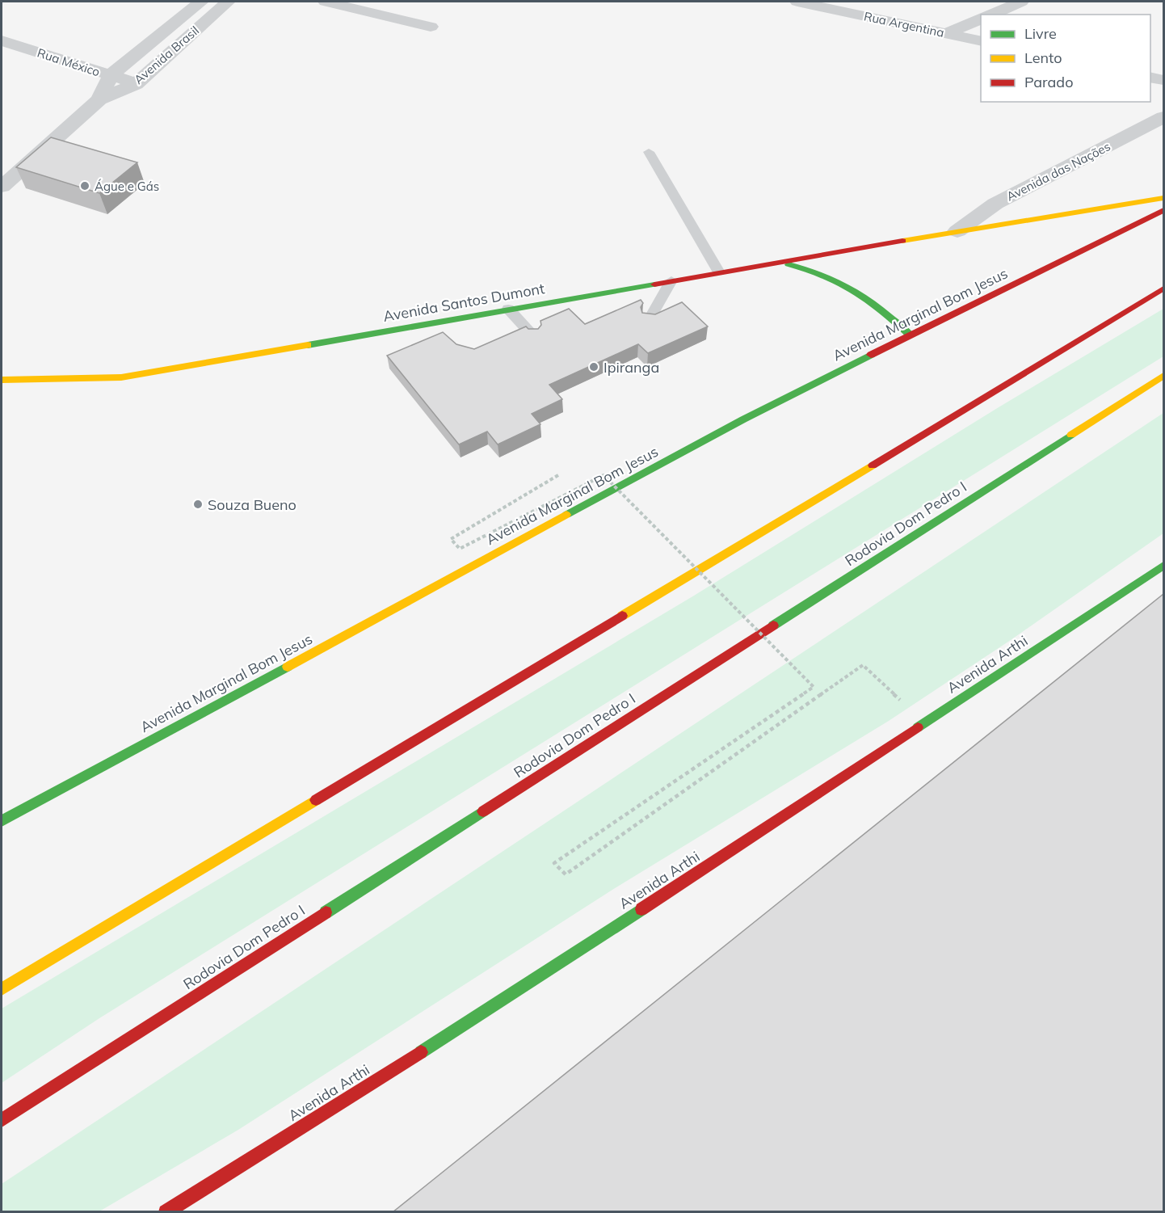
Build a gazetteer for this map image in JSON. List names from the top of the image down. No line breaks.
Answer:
{"streets":{"main road":["Avenida Santos Dumont","Avenida Marginal Bom Jesus","Rodovia Dom Pedro I","Avenida Arthi"],"street":["Rua Argentina","Avenida Brasil","Rua México","Avenida das Nações"]},"crossings":[["Avenida Brasil","Rua México"],["Avenida Santos Dumont","Avenida Marginal Bom Jesus"]],"places":["Águe e Gás","Ipiranga","Souza Bueno"],"legend":["Livre","Lento","Parado"]}
